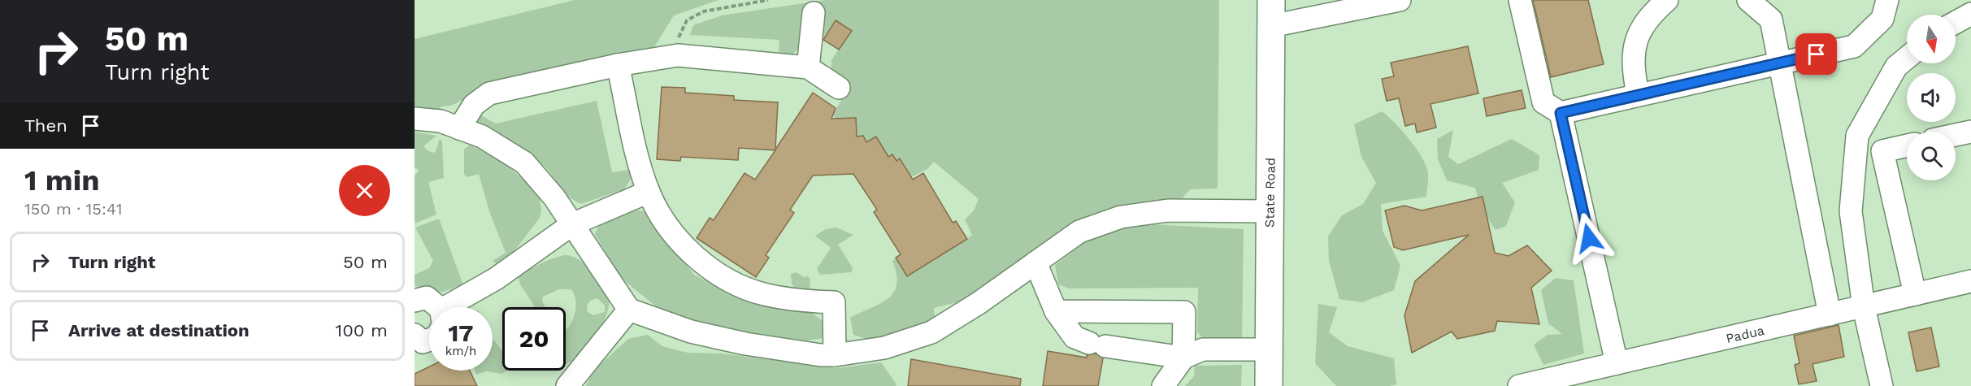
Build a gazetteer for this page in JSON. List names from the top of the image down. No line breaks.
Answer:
{"streets":{"main road":["State Road"],"street":["Padua"]},"north":"bottom","page":{"turn":["50 m","Turn right"],"then":"Then","heading":["1 min","150 m · 15:41"],"list":[{"name":"Turn right","value":"50 m"},{"name":"Arrive at destination","value":"100 m"}],"speed":"17 km/h","limit":"20"}}
